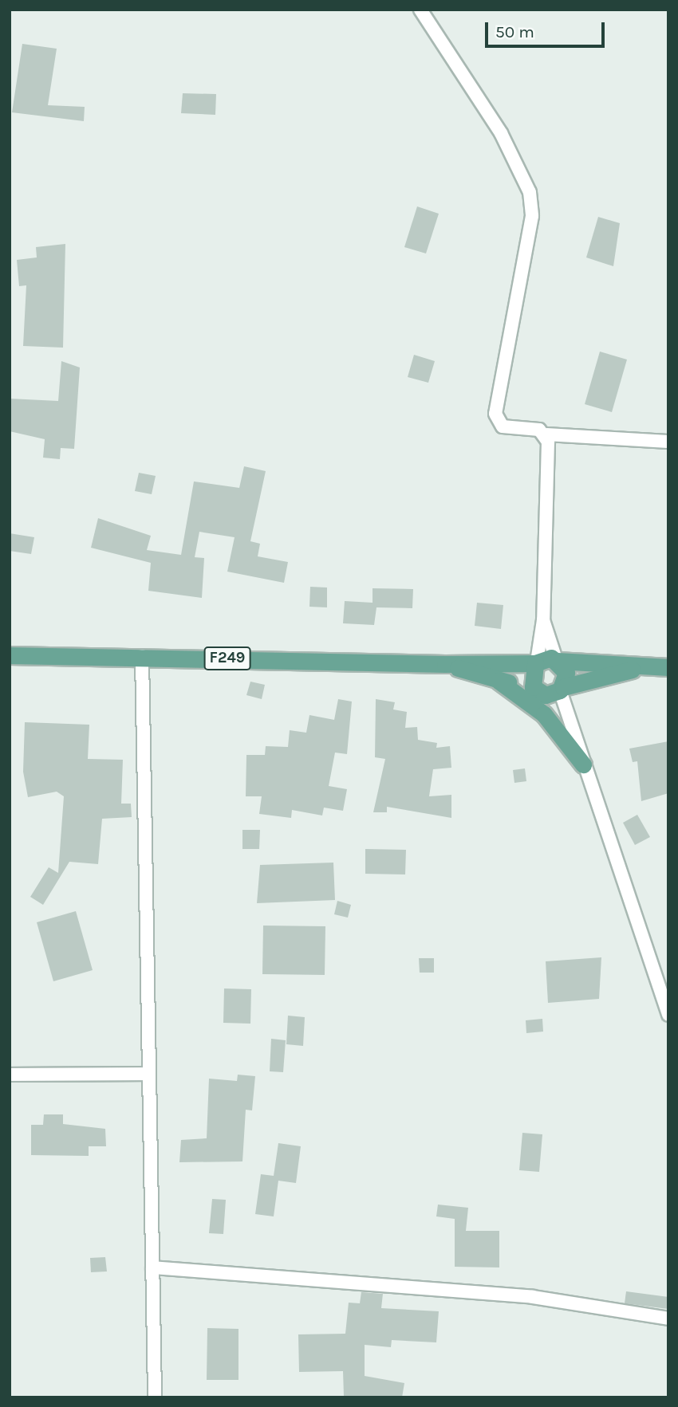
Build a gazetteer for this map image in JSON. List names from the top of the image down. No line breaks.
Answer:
{"streets":{"main road":["F249"]},"scale_bar":"50 m"}
